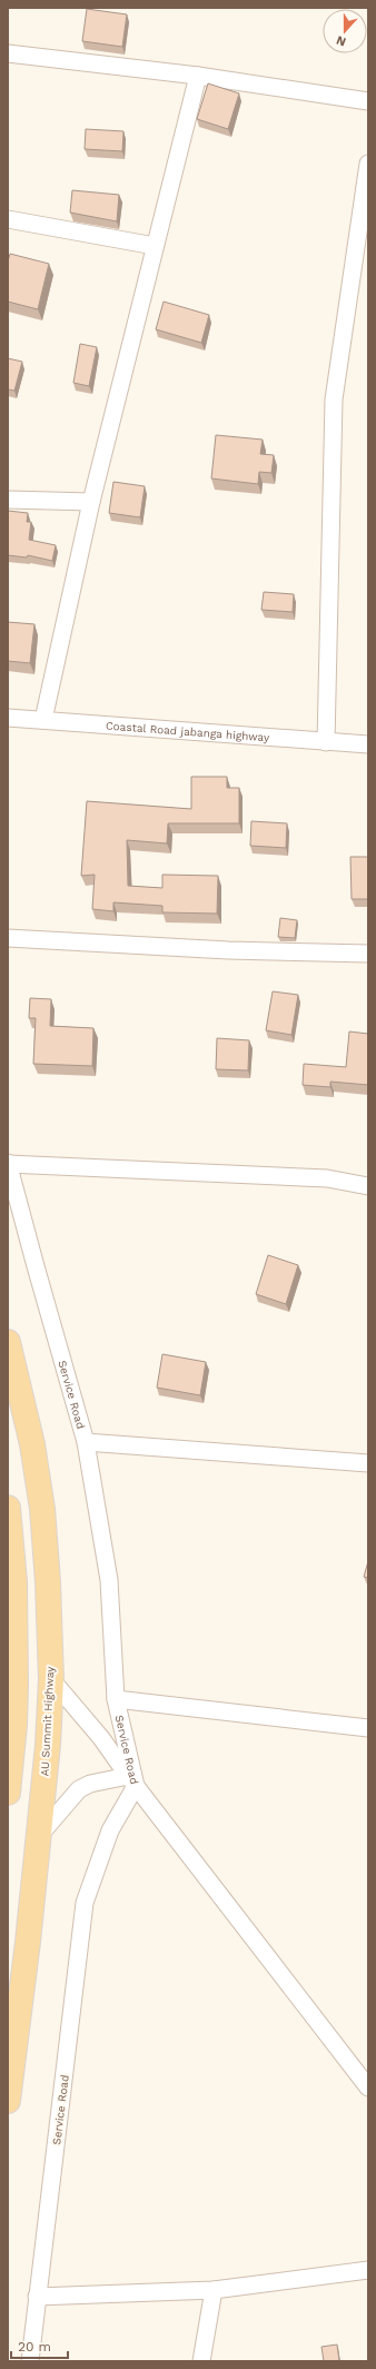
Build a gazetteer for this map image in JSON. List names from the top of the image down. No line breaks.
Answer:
{"streets":{"main road":["AU Summit Highway"],"street":["Coastal Road jabanga highway","Service Road"]},"scale_bar":"20 m","north":"bottom"}
